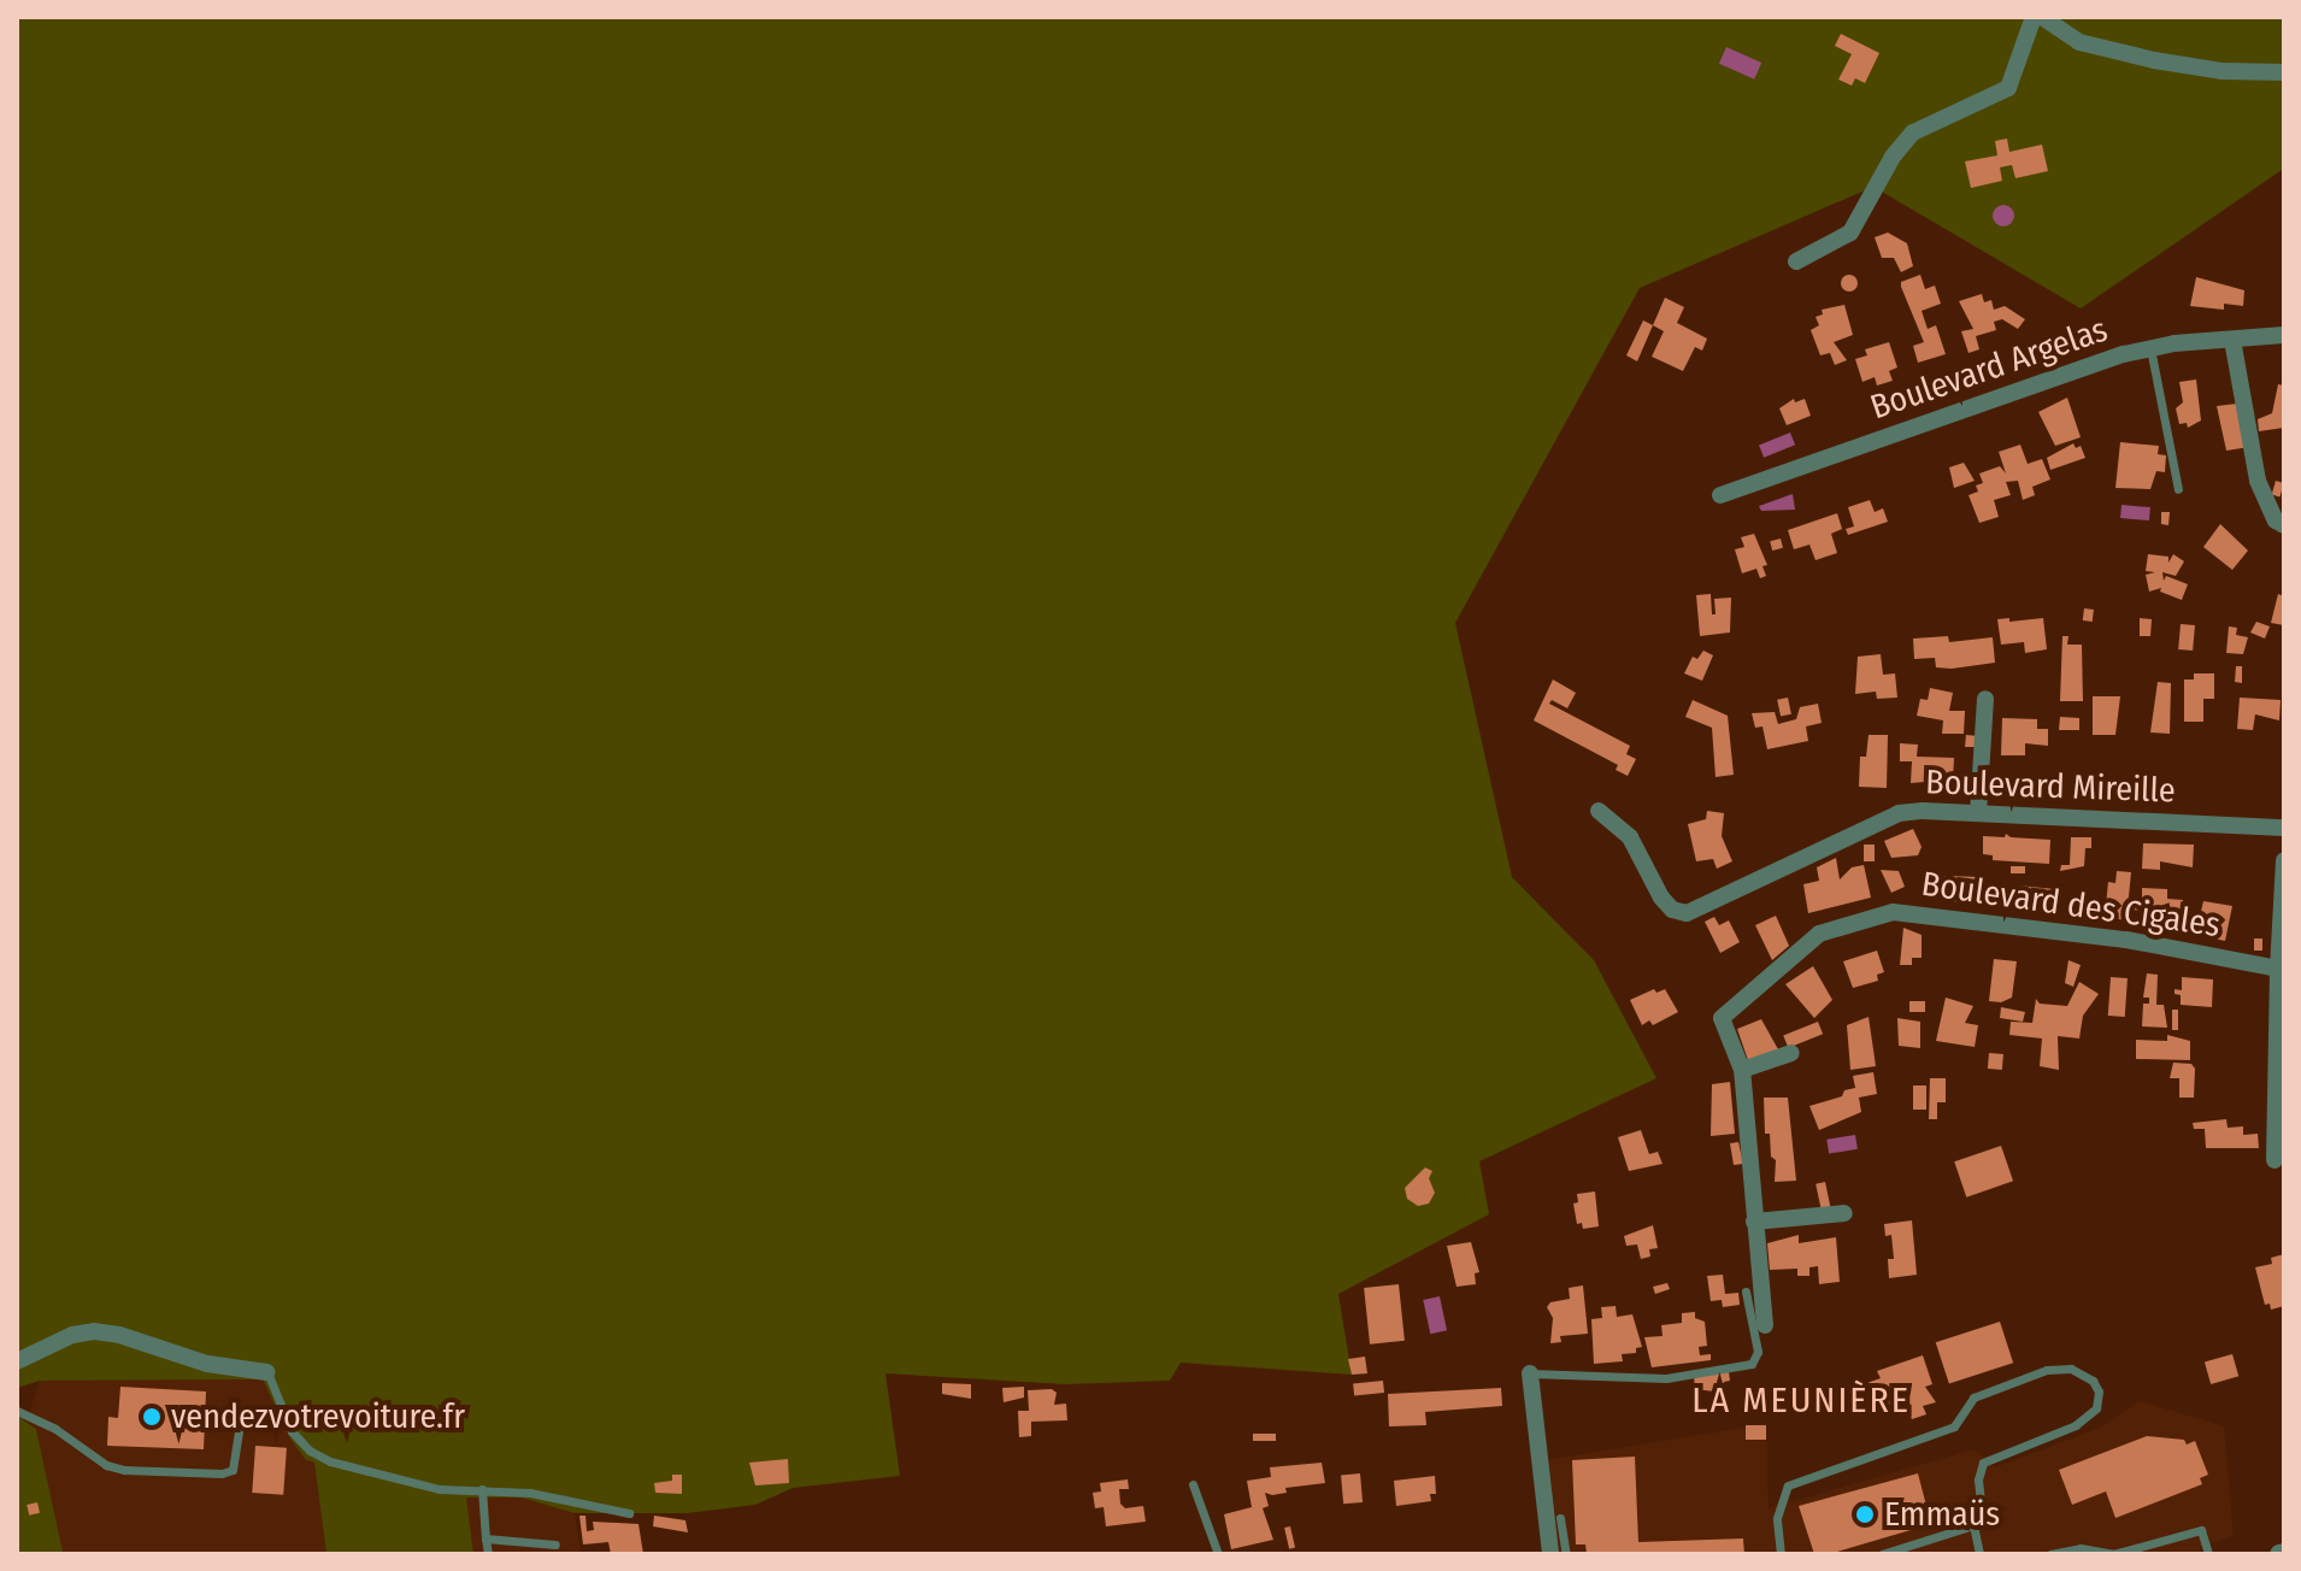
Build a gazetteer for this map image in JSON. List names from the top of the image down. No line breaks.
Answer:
{"streets":{"street":["Boulevard Argelas","Boulevard Mireille","Boulevard des Cigales"]},"districts":["LA MEUNIÈRE"],"places":["vendezvotrevoiture.fr","Emmaüs"]}
